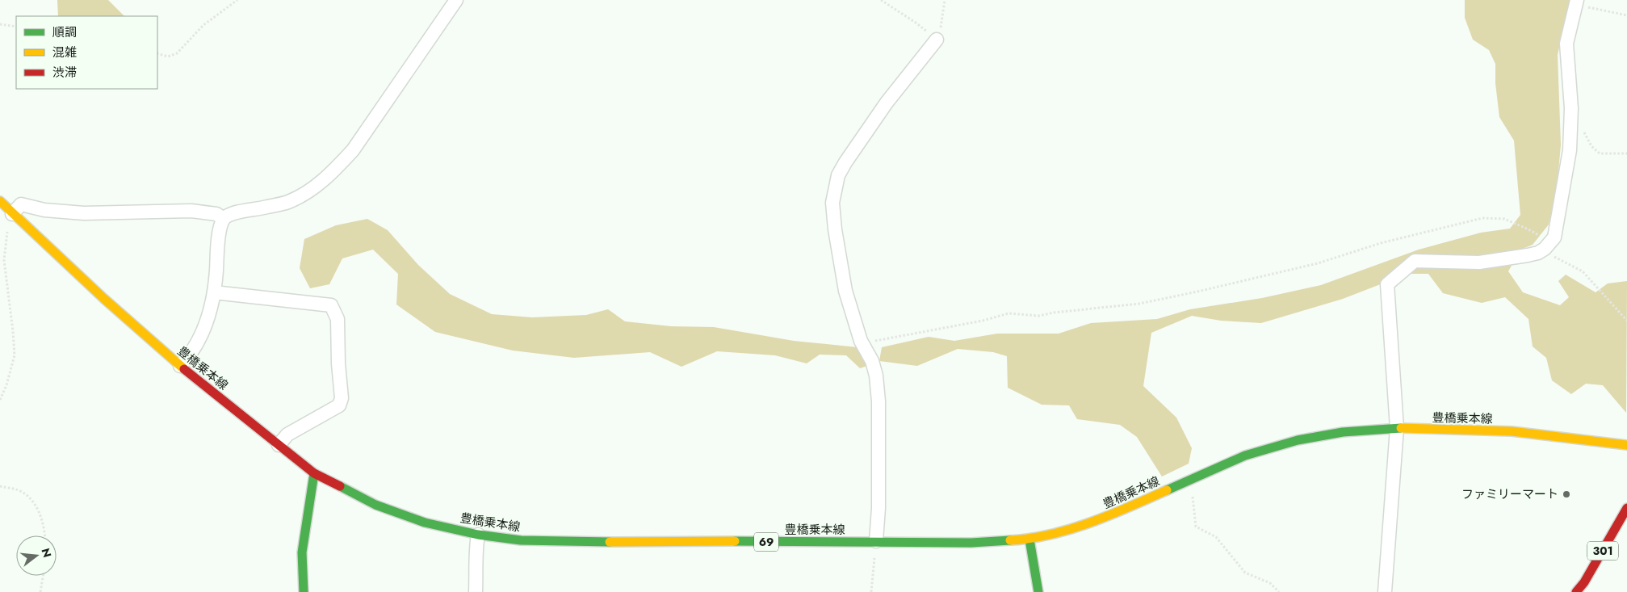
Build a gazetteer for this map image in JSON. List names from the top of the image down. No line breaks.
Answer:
{"streets":{"main road":["豊橋乗本線","69","301"]},"places":["ファミリーマート"],"legend":["順調","混雑","渋滞"],"north":"right"}
